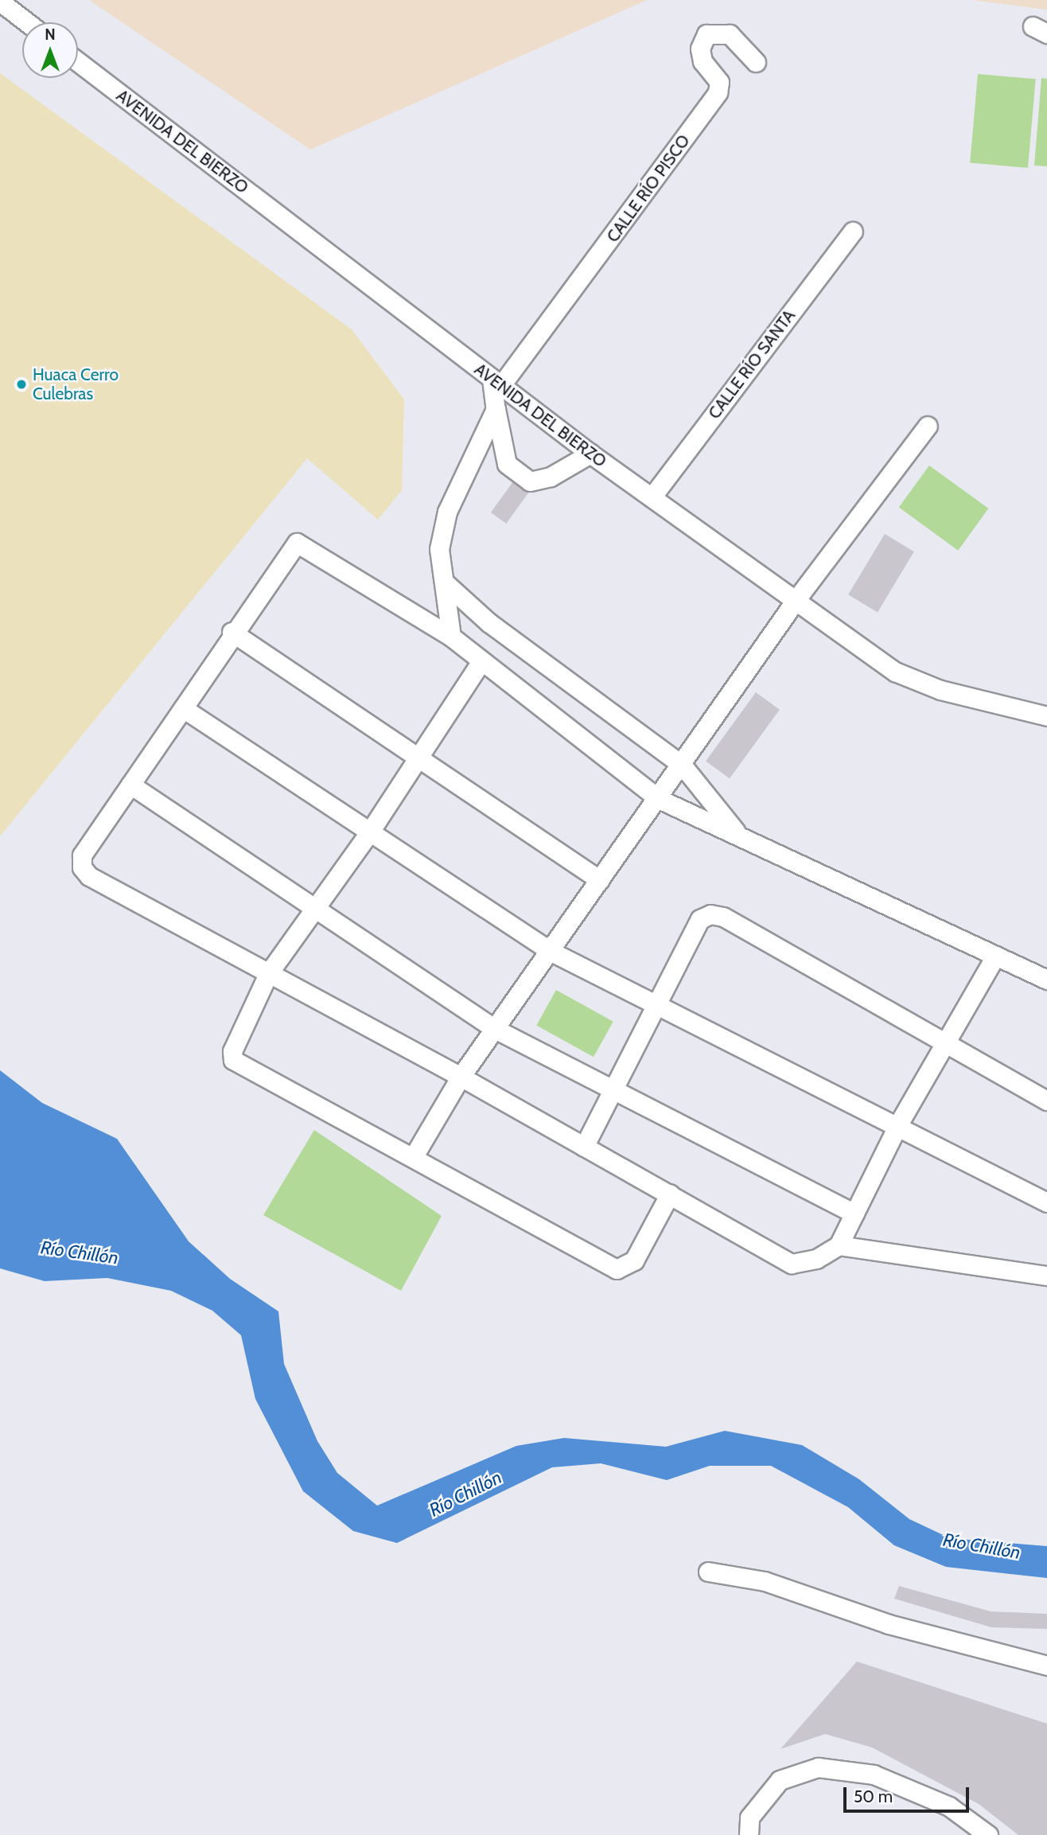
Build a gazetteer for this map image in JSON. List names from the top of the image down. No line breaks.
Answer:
{"streets":{"street":["AVENIDA DEL BIERZO","CALLE RÍO PISCO","CALLE RÍO SANTA"]},"crossings":[["AVENIDA DEL BIERZO","CALLE RÍO PISCO"],["AVENIDA DEL BIERZO","CALLE RÍO SANTA"]],"water":["Río Chillón"],"places":["Huaca Cerro Culebras"],"scale_bar":"50 m","north":"top"}
